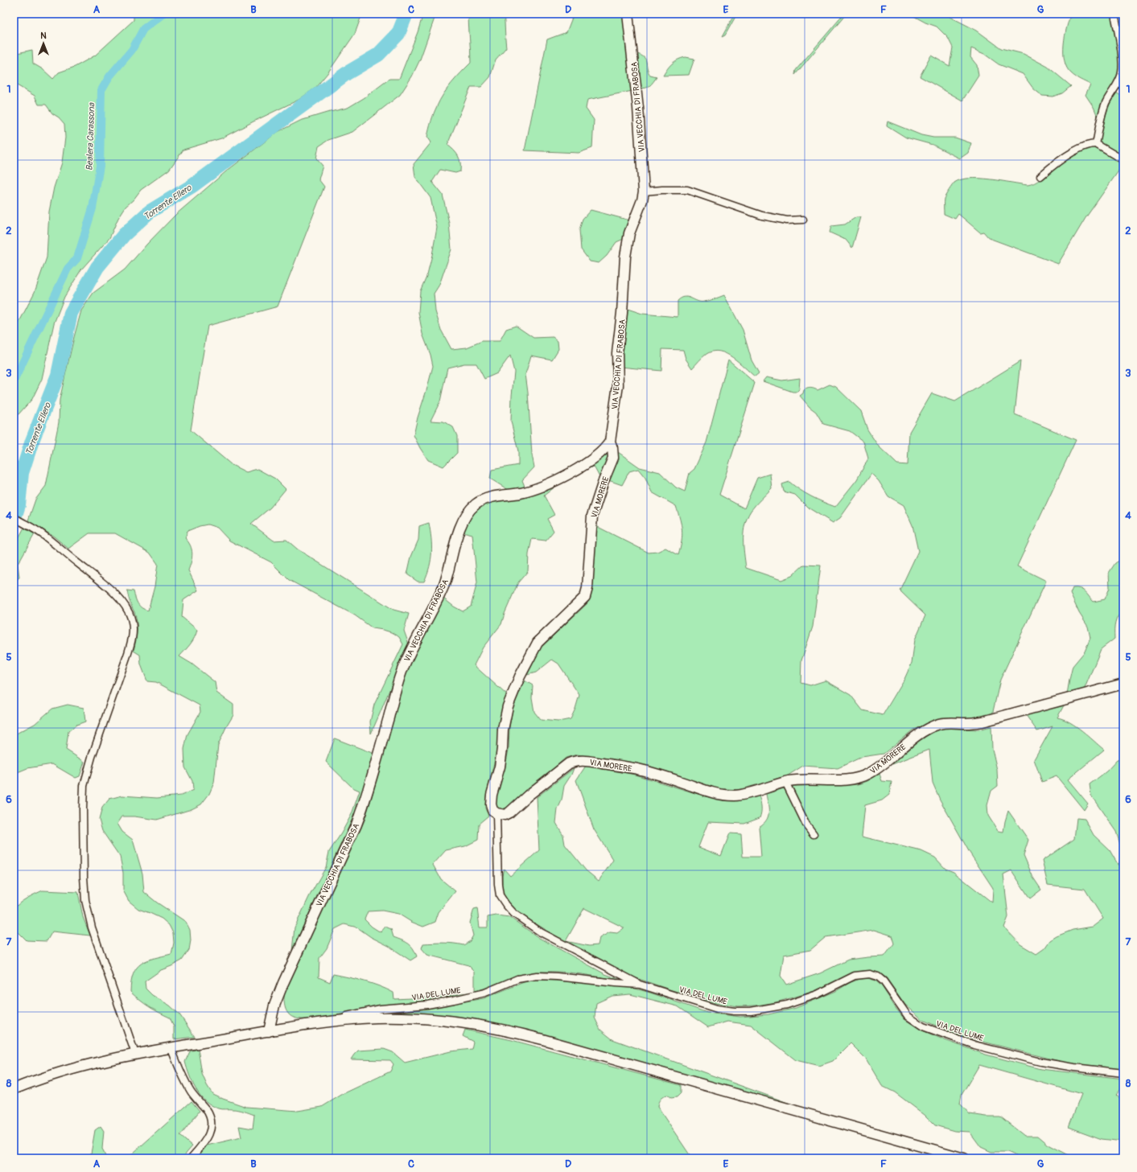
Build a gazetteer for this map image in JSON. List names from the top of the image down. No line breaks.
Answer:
{"streets":{"street":["VIA VECCHIA DI FRABOSA","VIA MORERE","VIA DEL LUME"]},"crossings":[["VIA VECCHIA DI FRABOSA","VIA MORERE"]],"water":["Bealera Carassona","Torrente Ellero"],"north":"top","grid":{"columns":["A","B","C","D","E","F","G"],"rows":["1","2","3","4","5","6","7","8"]}}
